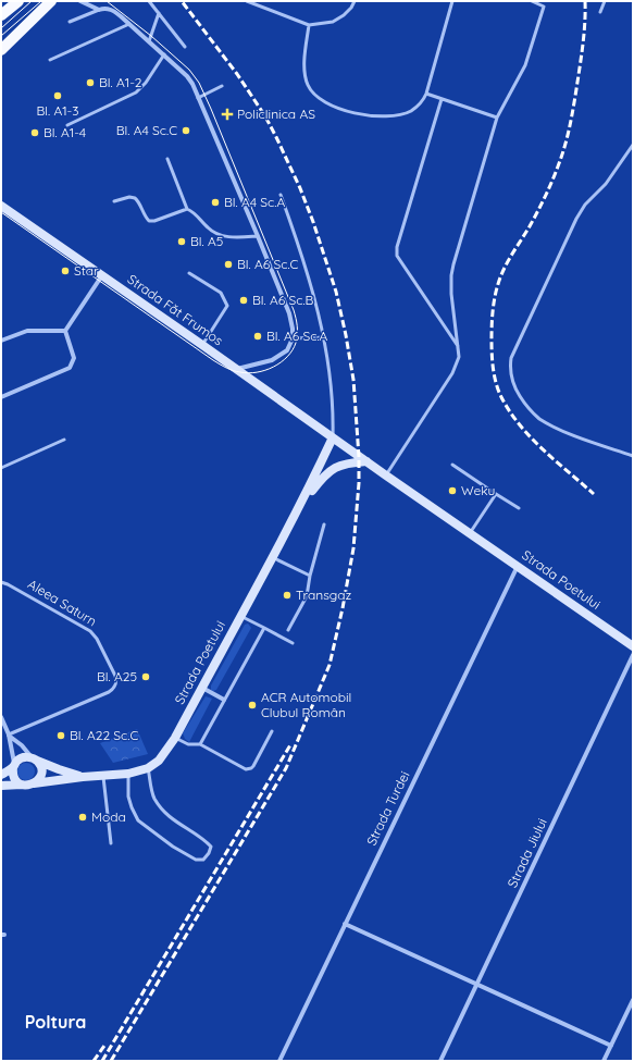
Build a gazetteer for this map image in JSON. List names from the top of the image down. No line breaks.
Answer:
{"streets":{"main road":["Strada Făt Frumos","Strada Poetului"],"street":["Strada Turdei","Strada Jiului"],"lane":["Aleea Saturn"]},"crossings":[["Strada Făt Frumos","Strada Poetului"],["Strada Poetului","Strada Turdei"]],"districts":["Poltura"],"places":{"other":["Bl. A1-2","Bl. A1-3","Bl. A4 Sc.C","Bl. A1-4","Bl. A4 Sc.A","Bl. A5","Bl. A6 Sc.C","Star","Bl. A6 Sc.B","Bl. A6 Sc.A","Weku","Transgaz","Bl. A25","ACR Automobil Clubul Român","Bl. A22 Sc.C","Moda"],"health":["Policlinica AS"]}}
